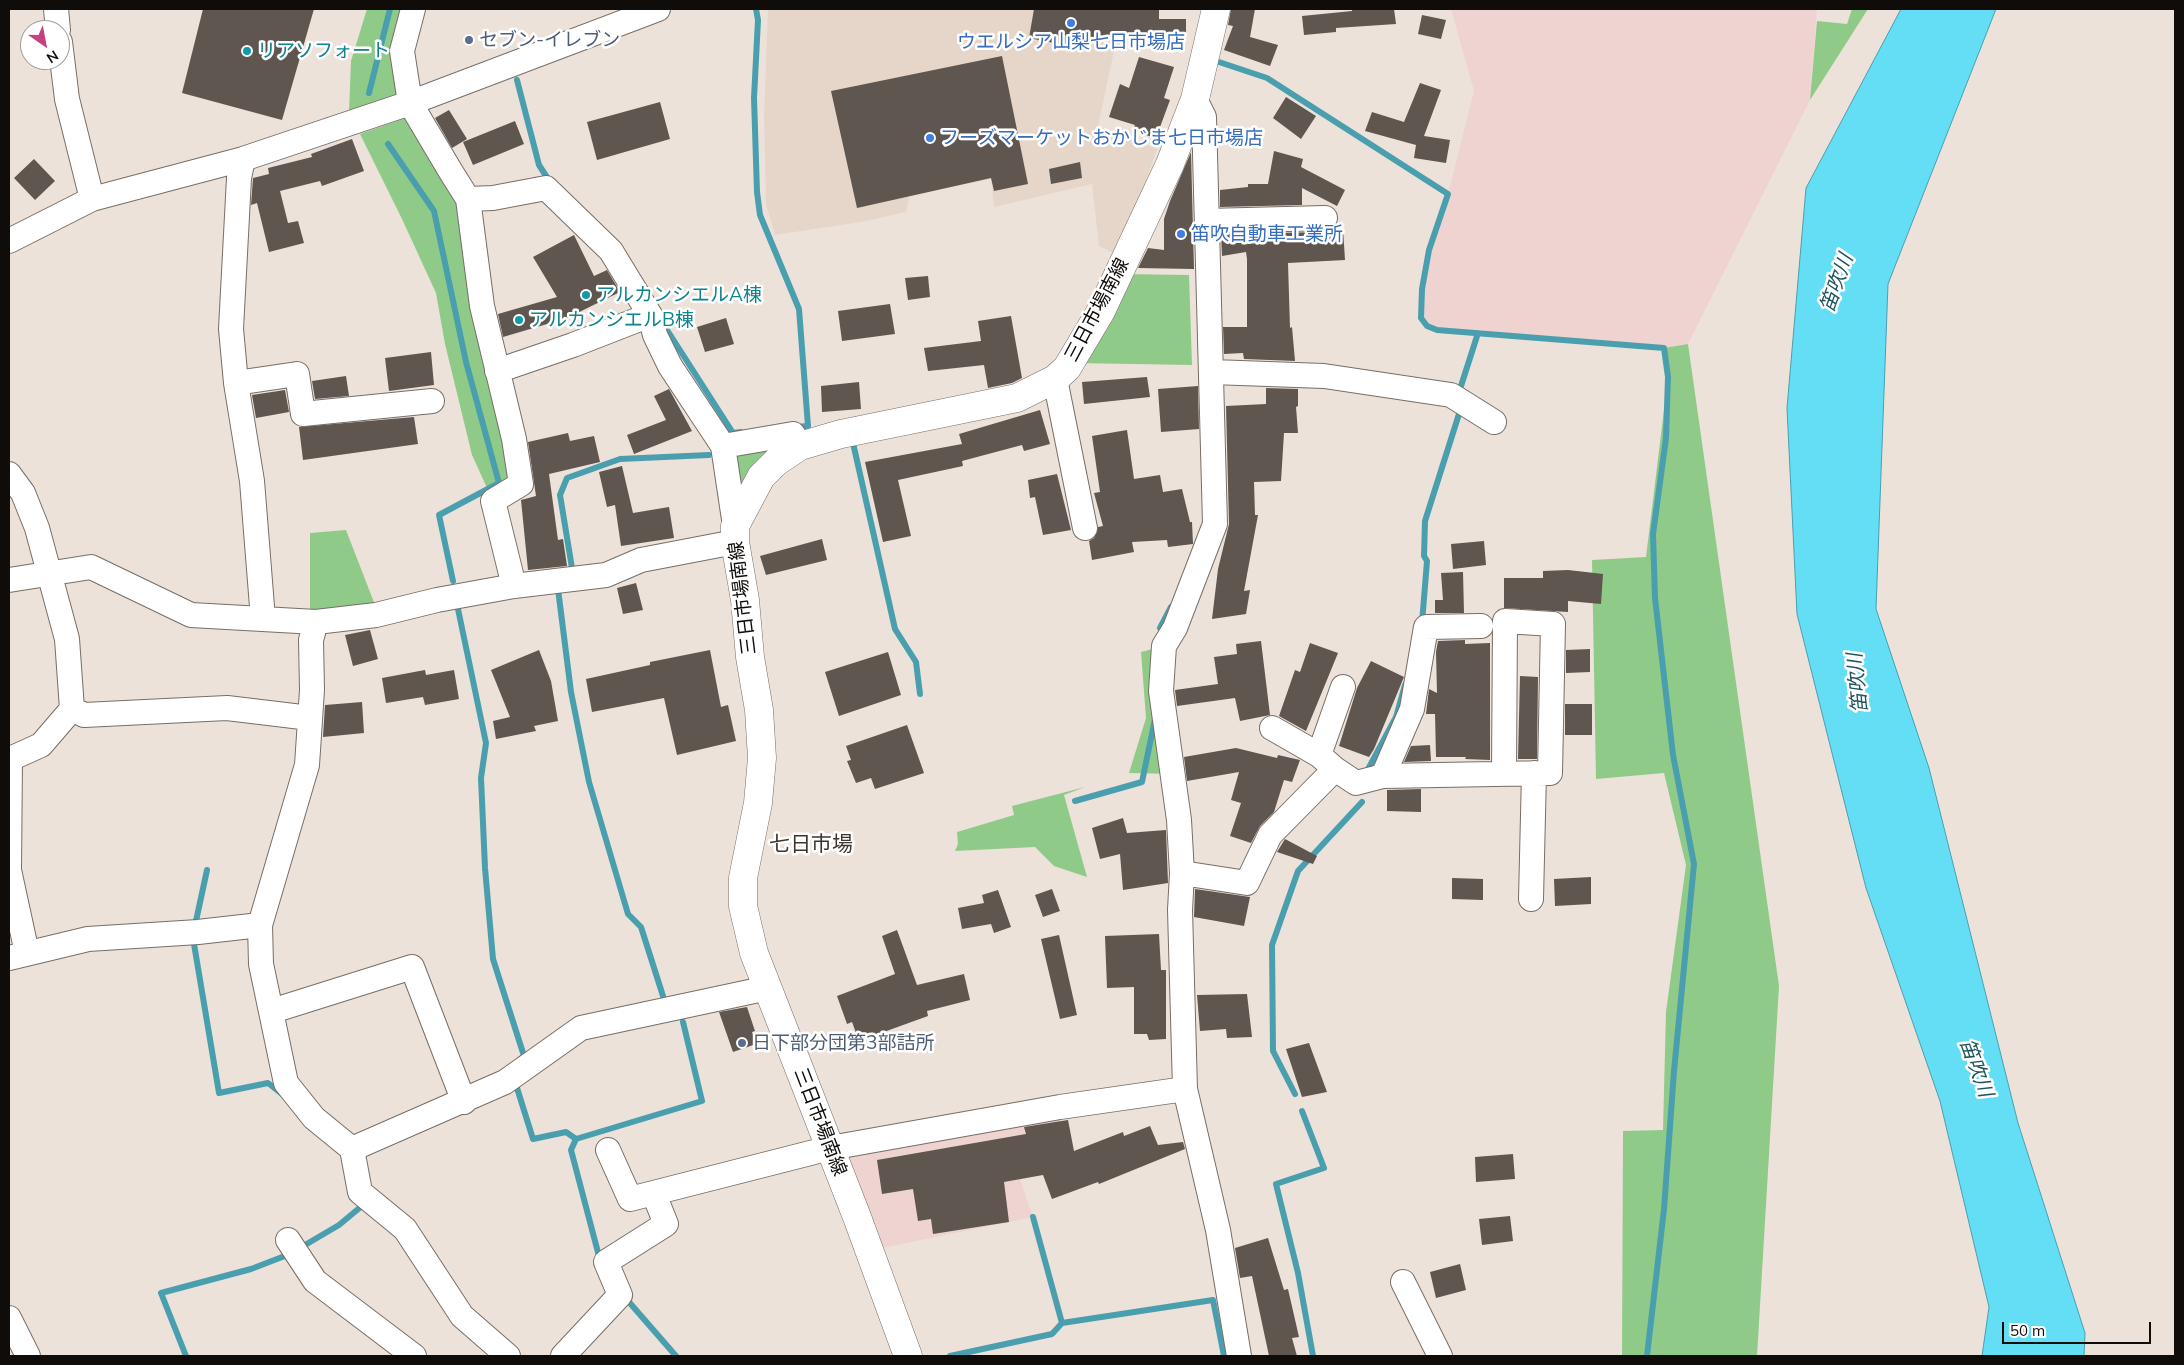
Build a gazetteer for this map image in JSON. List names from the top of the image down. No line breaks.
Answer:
{"streets":{"main road":["三日市場南線"]},"districts":["七日市場"],"water":["笛吹川"],"places":["ウエルシア山梨七日市場店","セブン-イレブン","リアソフォート","フーズマーケットおかじま七日市場店","笛吹自動車工業所","アルカンシエルA棟","アルカンシエルB棟","日下部分団第3部詰所"],"scale_bar":"50 m","north":"bottom right"}
